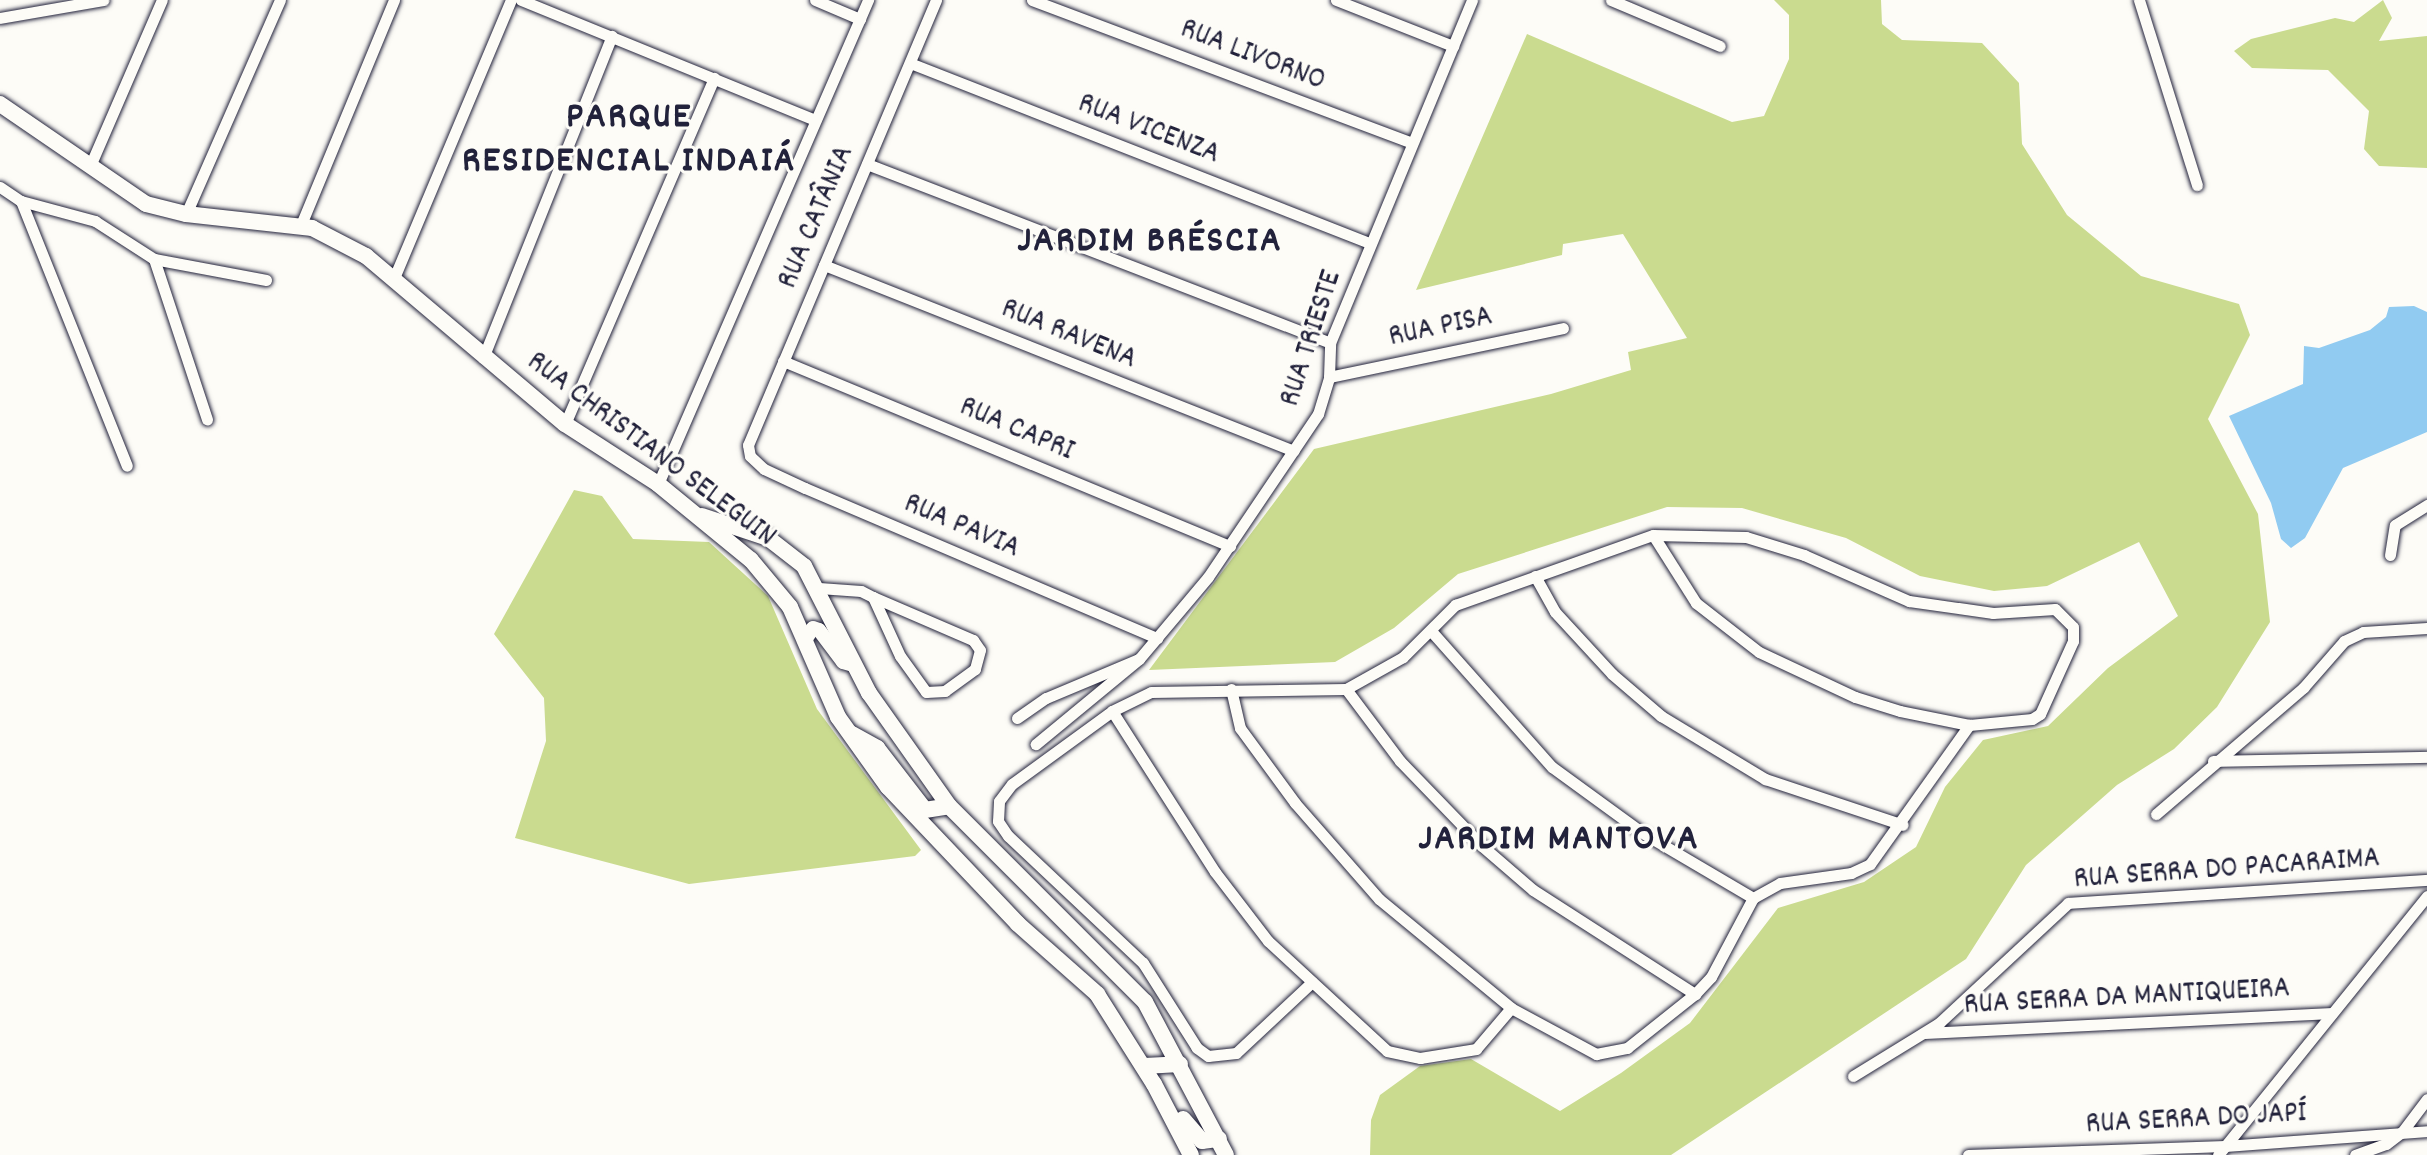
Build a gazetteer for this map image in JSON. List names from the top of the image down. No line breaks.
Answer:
{"streets":{"main road":["RUA CHRISTIANO SELEGUIN"],"street":["RUA LIVORNO","RUA VICENZA","RUA CATÂNIA","RUA PISA","RUA RAVENA","RUA TRIESTE","RUA CAPRI","RUA PAVIA","RUA SERRA DO PACARAIMA","RUA SERRA DA MANTIQUEIRA","RUA SERRA DO JAPÍ"]},"crossings":[["RUA LIVORNO","RUA TRIESTE"],["RUA VICENZA","RUA CATÂNIA"],["RUA VICENZA","RUA TRIESTE"],["RUA CATÂNIA","RUA RAVENA"],["RUA CATÂNIA","RUA CAPRI"],["RUA CATÂNIA","RUA PAVIA"],["RUA PISA","RUA TRIESTE"],["RUA RAVENA","RUA TRIESTE"],["RUA TRIESTE","RUA CAPRI"],["RUA TRIESTE","RUA PAVIA"],["RUA SERRA DO PACARAIMA","RUA SERRA DA MANTIQUEIRA"]],"districts":["PARQUE RESIDENCIAL INDAIÁ","JARDIM BRÉSCIA","JARDIM MANTOVA"]}
